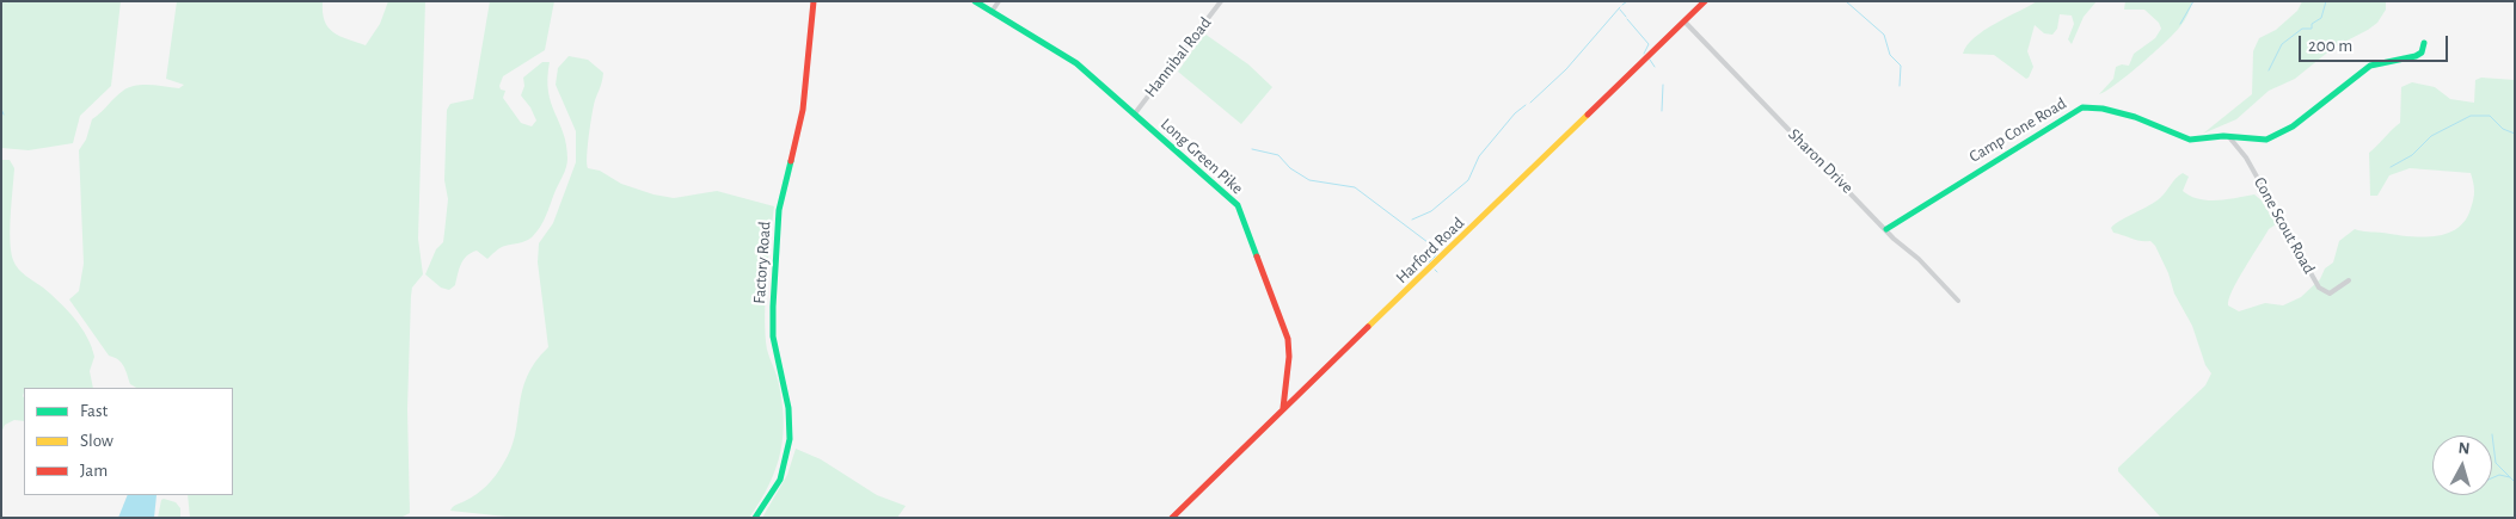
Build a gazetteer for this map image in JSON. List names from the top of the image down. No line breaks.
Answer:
{"streets":{"street":["Hannibal Road","Camp Cone Road","Long Green Pike","Sharon Drive","Cone Scout Road","Harford Road","Factory Road"]},"crossings":[["Hannibal Road","Long Green Pike"],["Camp Cone Road","Sharon Drive"],["Camp Cone Road","Cone Scout Road"],["Long Green Pike","Harford Road"],["Sharon Drive","Harford Road"]],"legend":["Fast","Slow","Jam"],"scale_bar":"200 m","north":"top"}
